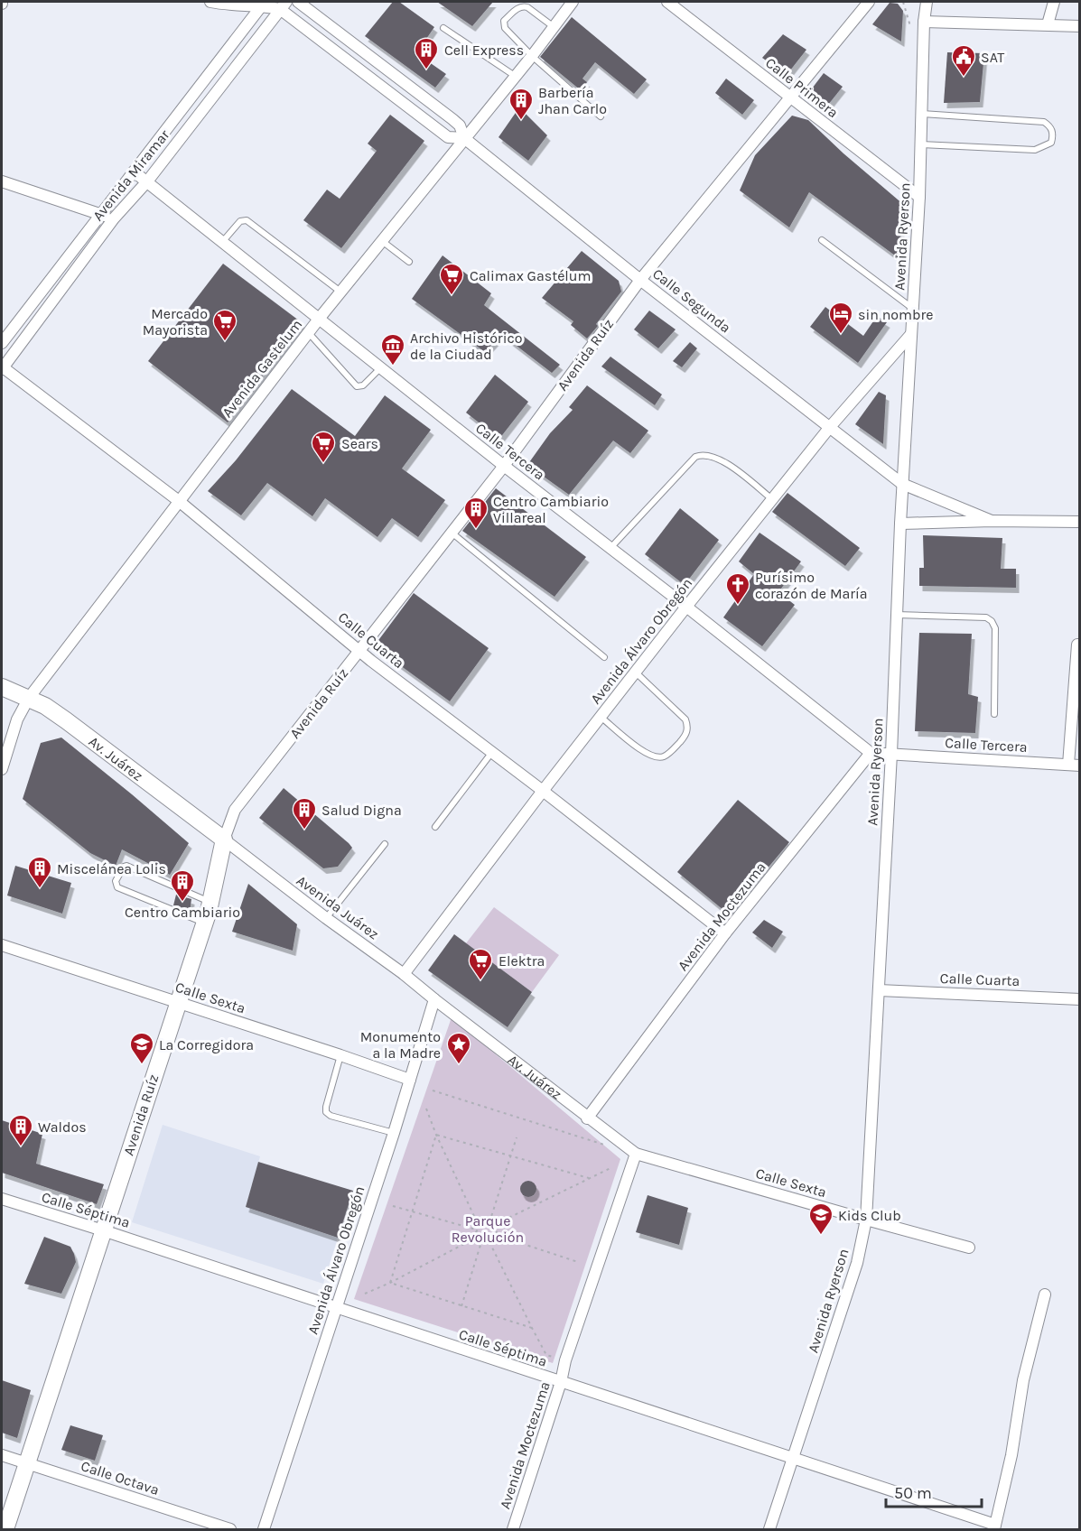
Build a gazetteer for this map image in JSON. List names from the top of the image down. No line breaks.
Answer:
{"streets":{"street":["Calle Primera","Avenida Miramar","Avenida Ryerson","Calle Segunda","Avenida Ruíz","Avenida Gastelum","Calle Tercera","Calle Cuarta","Avenida Álvaro Obregón","Av. Juárez","Avenida Juárez","Avenida Moctezuma","Calle Sexta","Calle Séptima","Calle Octava"]},"crossings":[["Calle Primera","Avenida Ryerson"],["Calle Primera","Avenida Ruíz"],["Avenida Miramar","Calle Segunda"],["Avenida Miramar","Calle Tercera"],["Avenida Miramar","Calle Cuarta"],["Avenida Ryerson","Calle Segunda"],["Avenida Ryerson","Calle Tercera"],["Avenida Ryerson","Calle Cuarta"],["Avenida Ryerson","Avenida Álvaro Obregón"],["Avenida Ryerson","Calle Sexta"],["Avenida Ryerson","Calle Séptima"],["Calle Segunda","Avenida Ruíz"],["Calle Segunda","Avenida Gastelum"],["Calle Segunda","Avenida Álvaro Obregón"],["Avenida Ruíz","Calle Tercera"],["Avenida Ruíz","Calle Cuarta"],["Avenida Ruíz","Av. Juárez"],["Avenida Ruíz","Avenida Juárez"],["Avenida Ruíz","Calle Sexta"],["Avenida Ruíz","Calle Séptima"],["Avenida Ruíz","Calle Octava"],["Avenida Gastelum","Calle Tercera"],["Avenida Gastelum","Calle Cuarta"],["Avenida Gastelum","Av. Juárez"],["Calle Tercera","Avenida Álvaro Obregón"],["Calle Tercera","Avenida Moctezuma"],["Calle Cuarta","Avenida Álvaro Obregón"],["Calle Cuarta","Avenida Moctezuma"],["Avenida Álvaro Obregón","Av. Juárez"],["Avenida Álvaro Obregón","Avenida Juárez"],["Avenida Álvaro Obregón","Calle Sexta"],["Avenida Álvaro Obregón","Calle Séptima"],["Av. Juárez","Avenida Juárez"],["Av. Juárez","Avenida Moctezuma"],["Av. Juárez","Calle Sexta"],["Avenida Moctezuma","Calle Sexta"],["Avenida Moctezuma","Calle Séptima"]],"parks":["Parque Revolución"],"places":{"building":["Cell Express","Barbería Jhan Carlo","Centro Cambiario Villareal","Salud Digna","Miscelánea Lolis","Centro Cambiario","Waldos"],"public building":["SAT"],"supermarket":["Calimax Gastélum","Mercado Mayorista","Sears","Elektra"],"hotel":["sin nombre"],"museum":["Archivo Histórico de la Ciudad"],"church":["Purísimo corazón de María"],"school or university":["La Corregidora","Kids Club"],"place":["Monumento a la Madre"]},"scale_bar":"50 m"}
